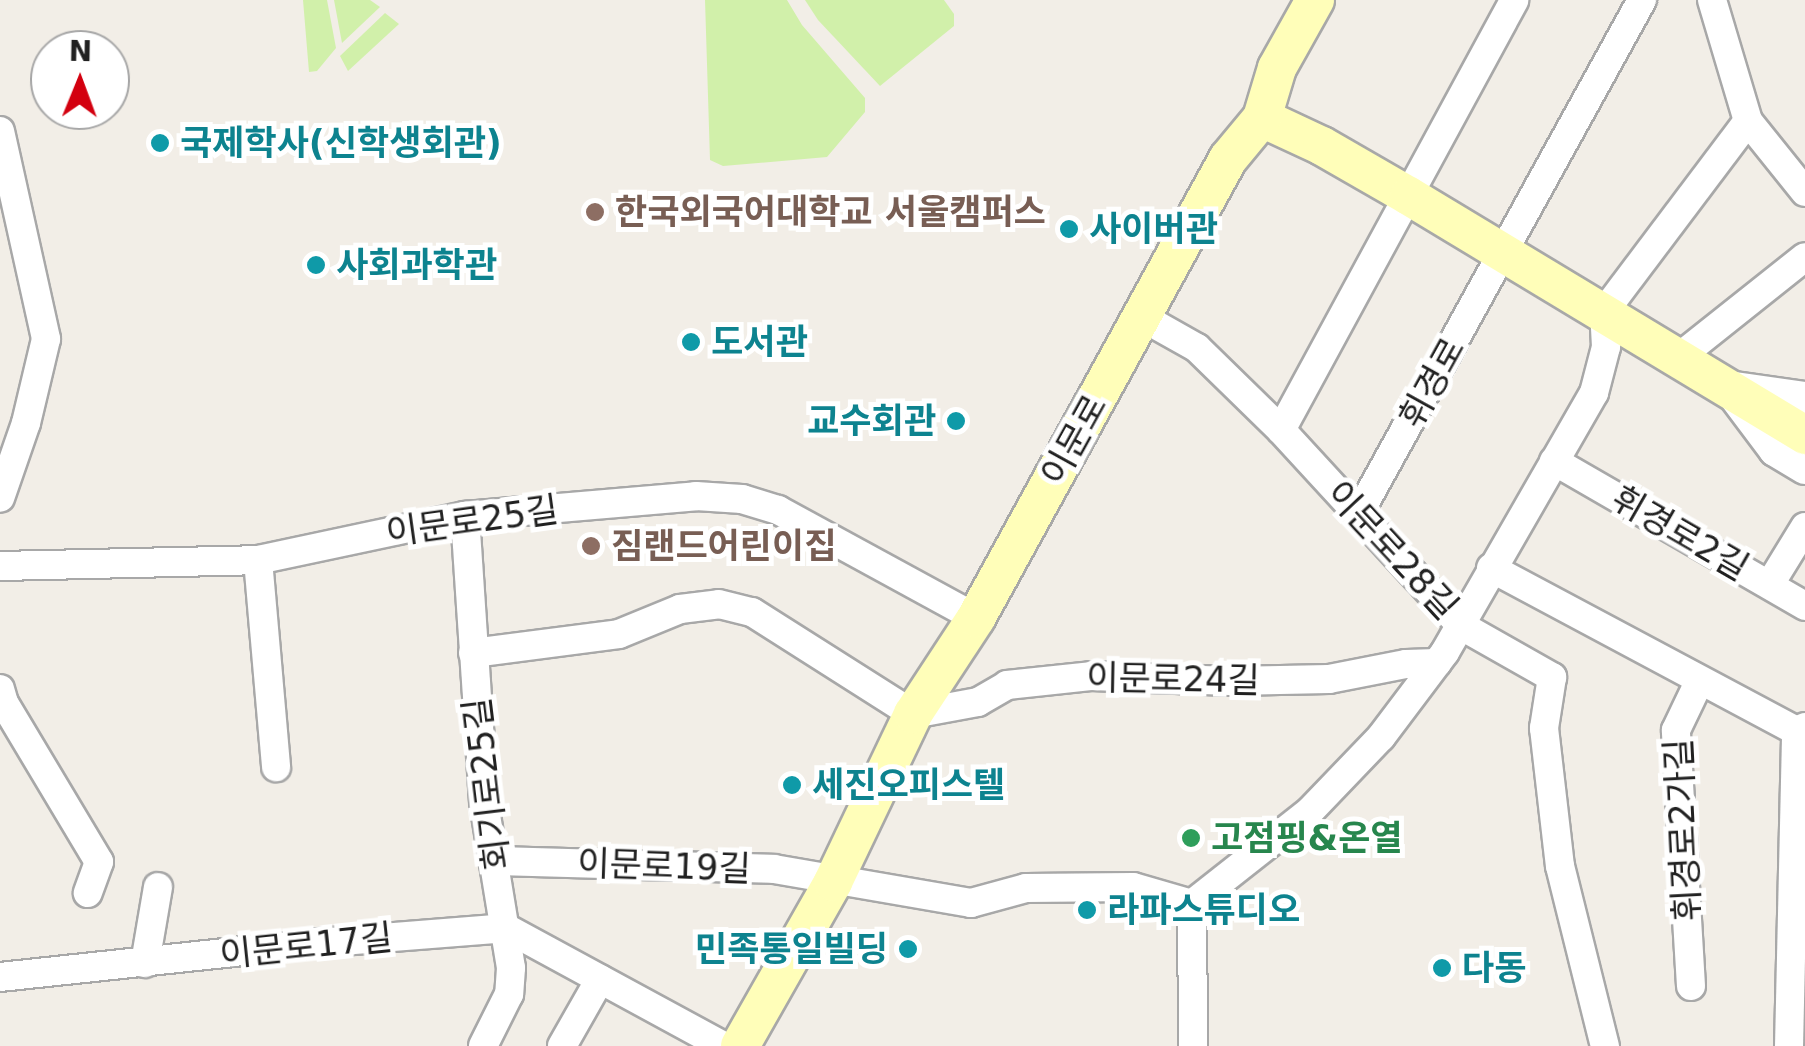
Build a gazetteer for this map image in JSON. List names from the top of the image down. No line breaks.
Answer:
{"streets":{"main road":["이문로"],"street":["휘경로","이문로25길","휘경로2길","이문로28길","이문로24길","회기로25길","휘경로2가길","이문로19길","이문로17길"]},"crossings":[["휘경로","이문로28길"],["이문로","이문로25길"],["이문로","이문로28길"],["이문로","이문로24길"],["이문로","이문로19길"],["이문로25길","회기로25길"],["회기로25길","이문로19길"],["회기로25길","이문로17길"]],"places":["국제학사(신학생회관)","한국외국어대학교 서울캠퍼스","사이버관","사회과학관","도서관","교수회관","짐랜드어린이집","세진오피스텔","고점핑&온열","라파스튜디오","민족통일빌딩","다동"],"north":"top"}
